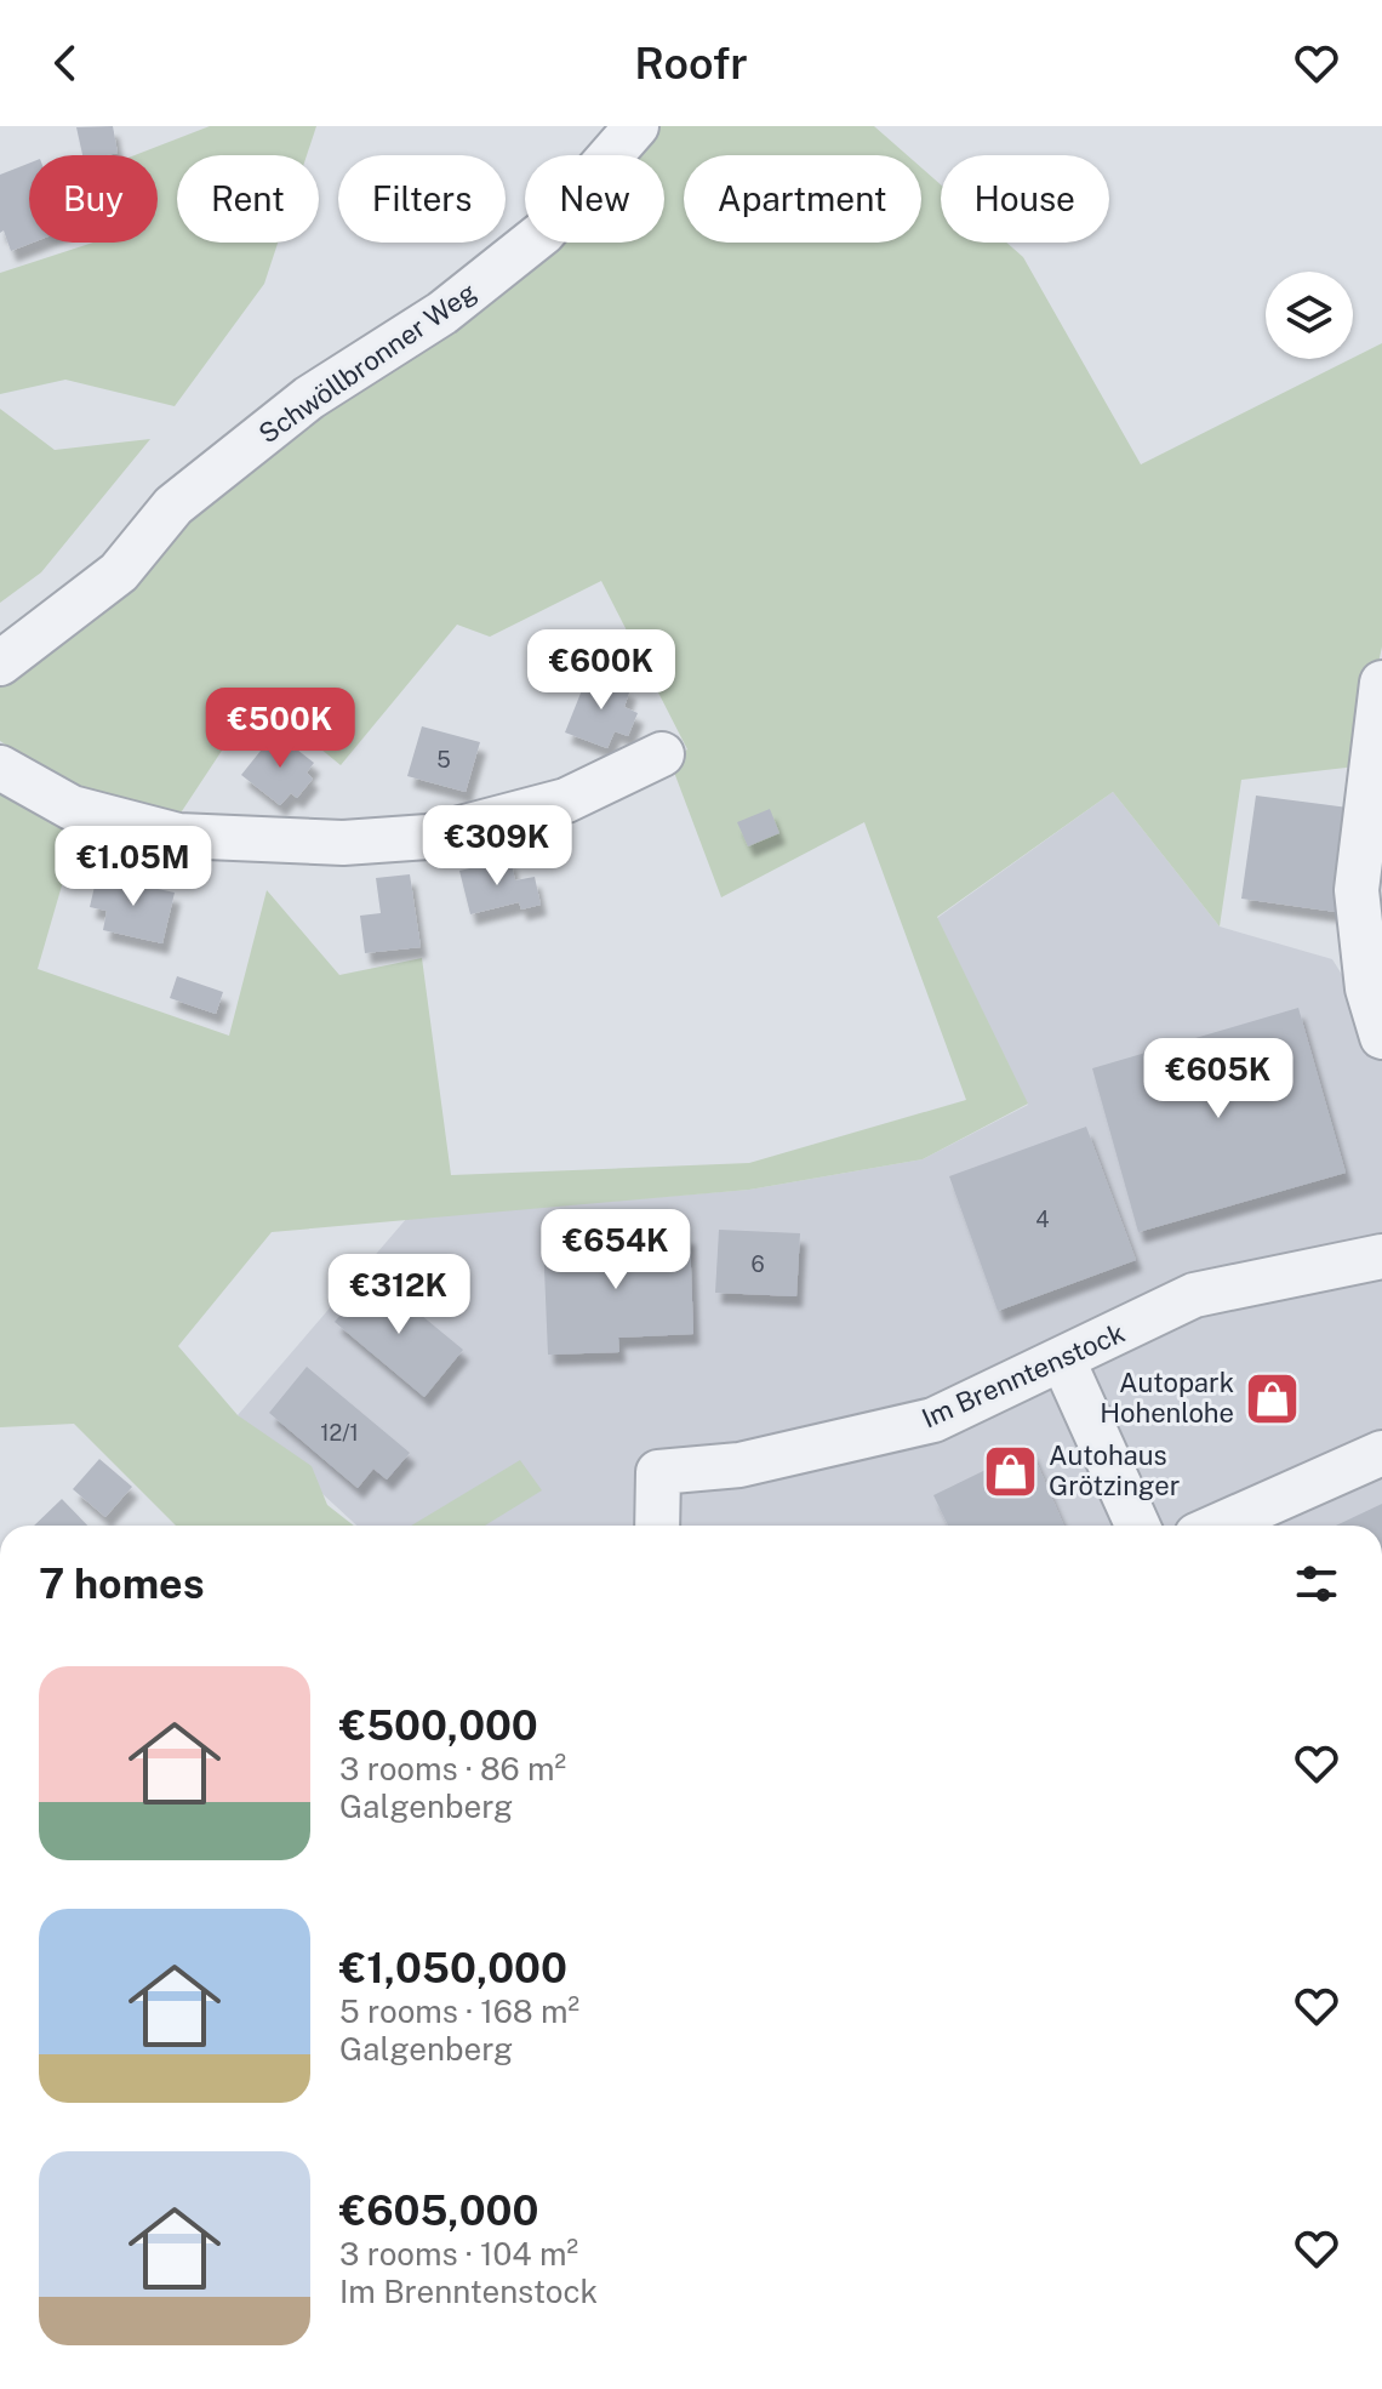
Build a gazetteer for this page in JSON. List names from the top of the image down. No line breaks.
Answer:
{"streets":{"street":["Schwöllbronner Weg","Im Brenntenstock"]},"places":{"shop":["Autopark Hohenlohe","Autohaus Grötzinger"]},"house_numbers":["5","4","6","12/1"],"page":{"header":"Roofr","chip":["Buy","Rent","Filters","New","Apartment","House"],"price":["€600K","€500K","€309K","€1.05M","€605K","€654K","€312K"],"heading":"7 homes","list":[{"name":"€500,000","note":"3 rooms · 86 m² · Galgenberg"},{"name":"€1,050,000","note":"5 rooms · 168 m² · Galgenberg"},{"name":"€605,000","note":"3 rooms · 104 m² · Im Brenntenstock"}]}}
